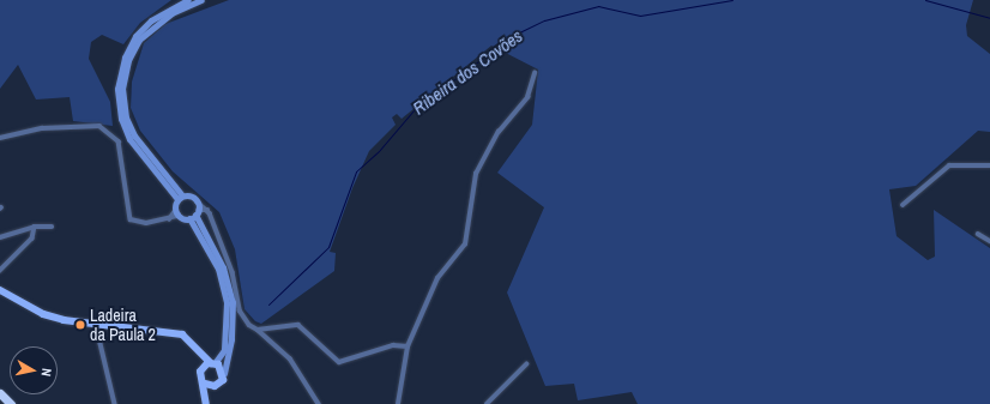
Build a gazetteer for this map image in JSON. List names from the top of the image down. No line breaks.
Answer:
{"water":["Ribeira dos Covões"],"places":["Ladeira da Paula 2"],"north":"right"}
